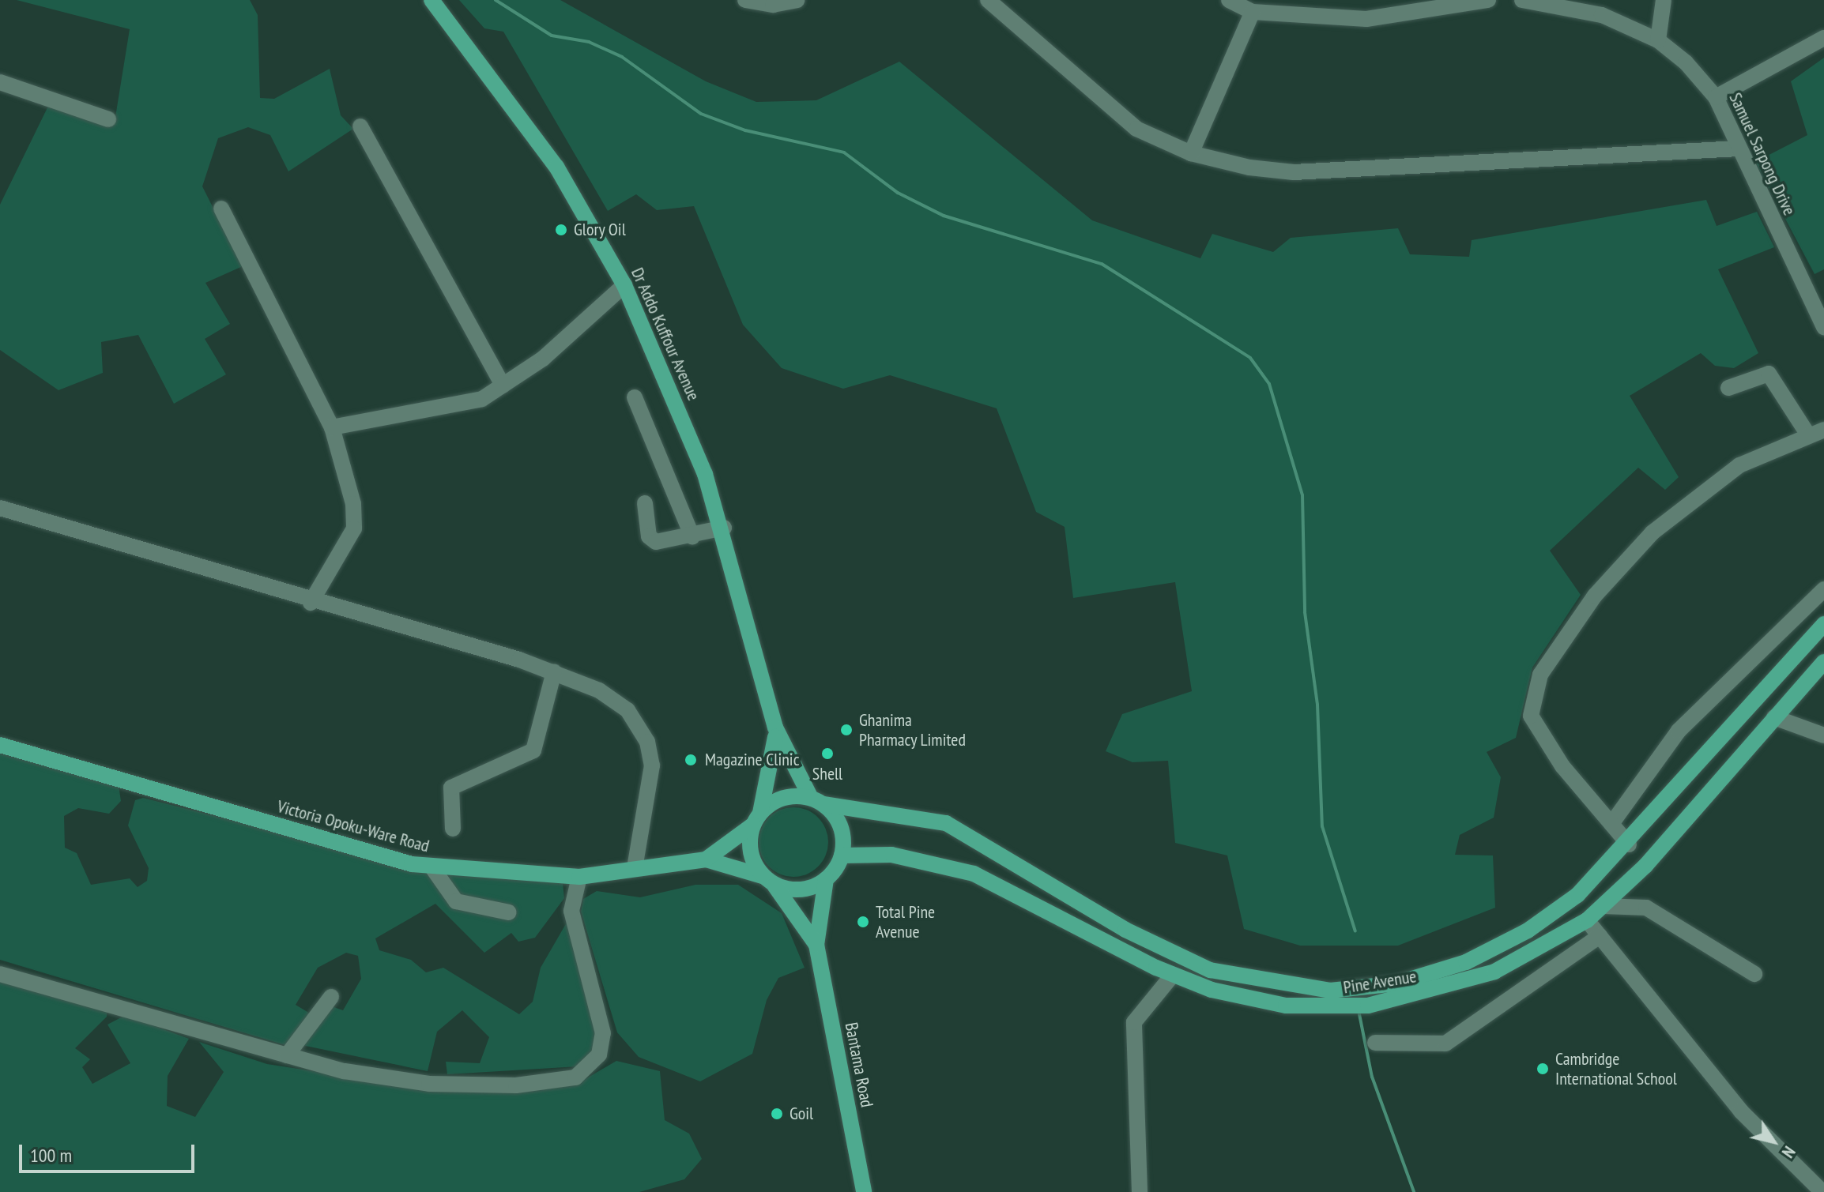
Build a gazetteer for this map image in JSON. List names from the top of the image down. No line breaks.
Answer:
{"streets":{"main road":["Dr Addo Kuffour Avenue","Victoria Opoku-Ware Road","Pine Avenue","Bantama Road"],"street":["Samuel Sarpong Drive"]},"places":["Glory Oil","Ghanima Pharmacy Limited","Shell","Magazine Clinic","Total Pine Avenue","Cambridge International School","Goil"],"scale_bar":"100 m","north":"bottom right"}
